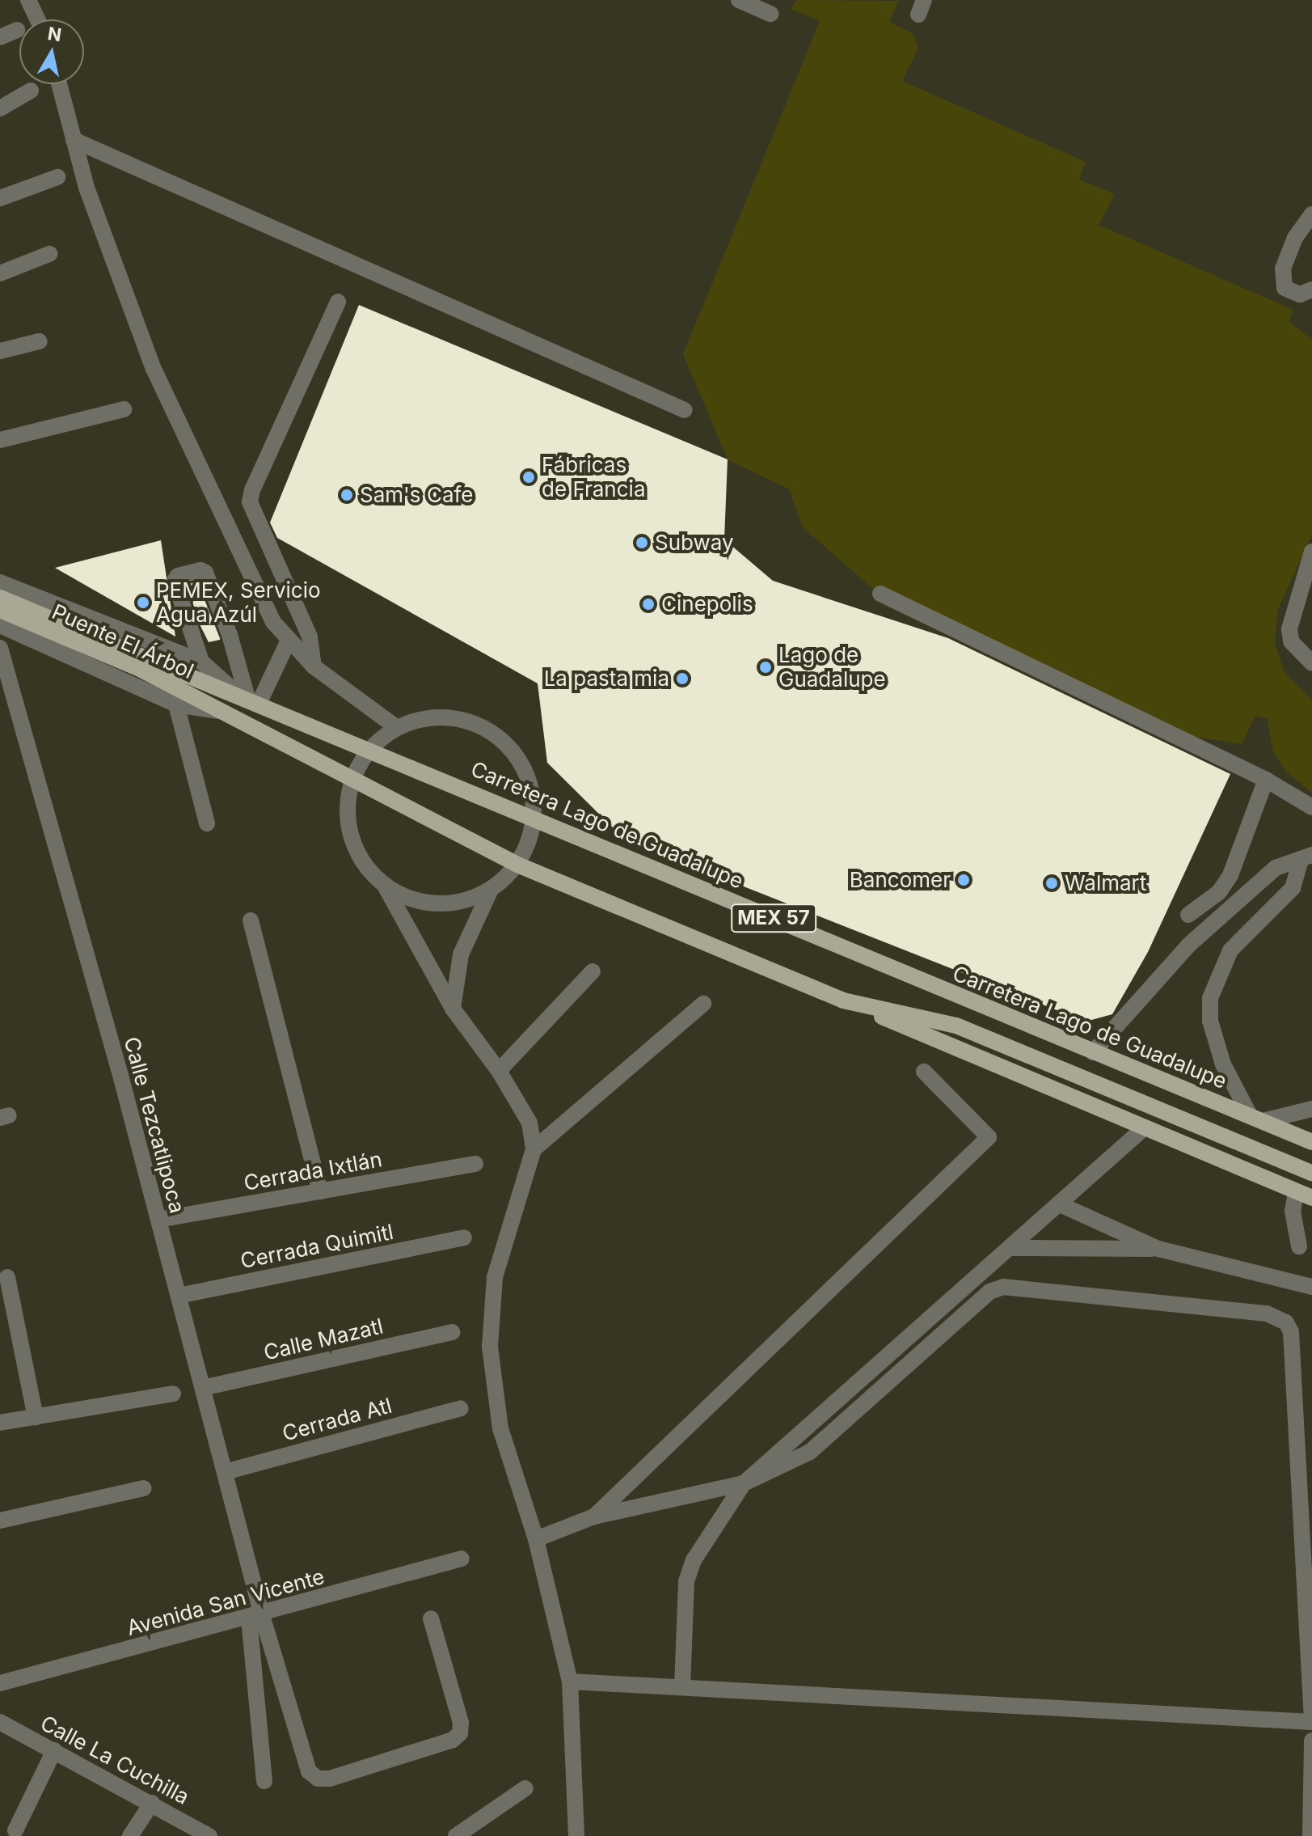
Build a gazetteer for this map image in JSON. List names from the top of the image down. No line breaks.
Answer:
{"streets":{"main road":["Puente El Árbol","Carretera Lago de Guadalupe","MEX 57"],"street":["Calle Tezcatlipoca","Cerrada Ixtlán","Cerrada Quimitl","Calle Mazatl","Cerrada Atl","Avenida San Vicente","Calle La Cuchilla"]},"crossings":[["Puente El Árbol","Carretera Lago de Guadalupe"],["Puente El Árbol","MEX 57"],["Calle Tezcatlipoca","Cerrada Ixtlán"],["Calle Tezcatlipoca","Cerrada Quimitl"],["Calle Tezcatlipoca","Calle Mazatl"],["Calle Tezcatlipoca","Cerrada Atl"],["Calle Tezcatlipoca","Avenida San Vicente"]],"places":["Fábricas de Francia","Sam's Cafe","Subway","PEMEX, Servicio Agua Azúl","Cinepolis","Lago de Guadalupe","La pasta mia","Bancomer","Walmart"],"north":"top"}
